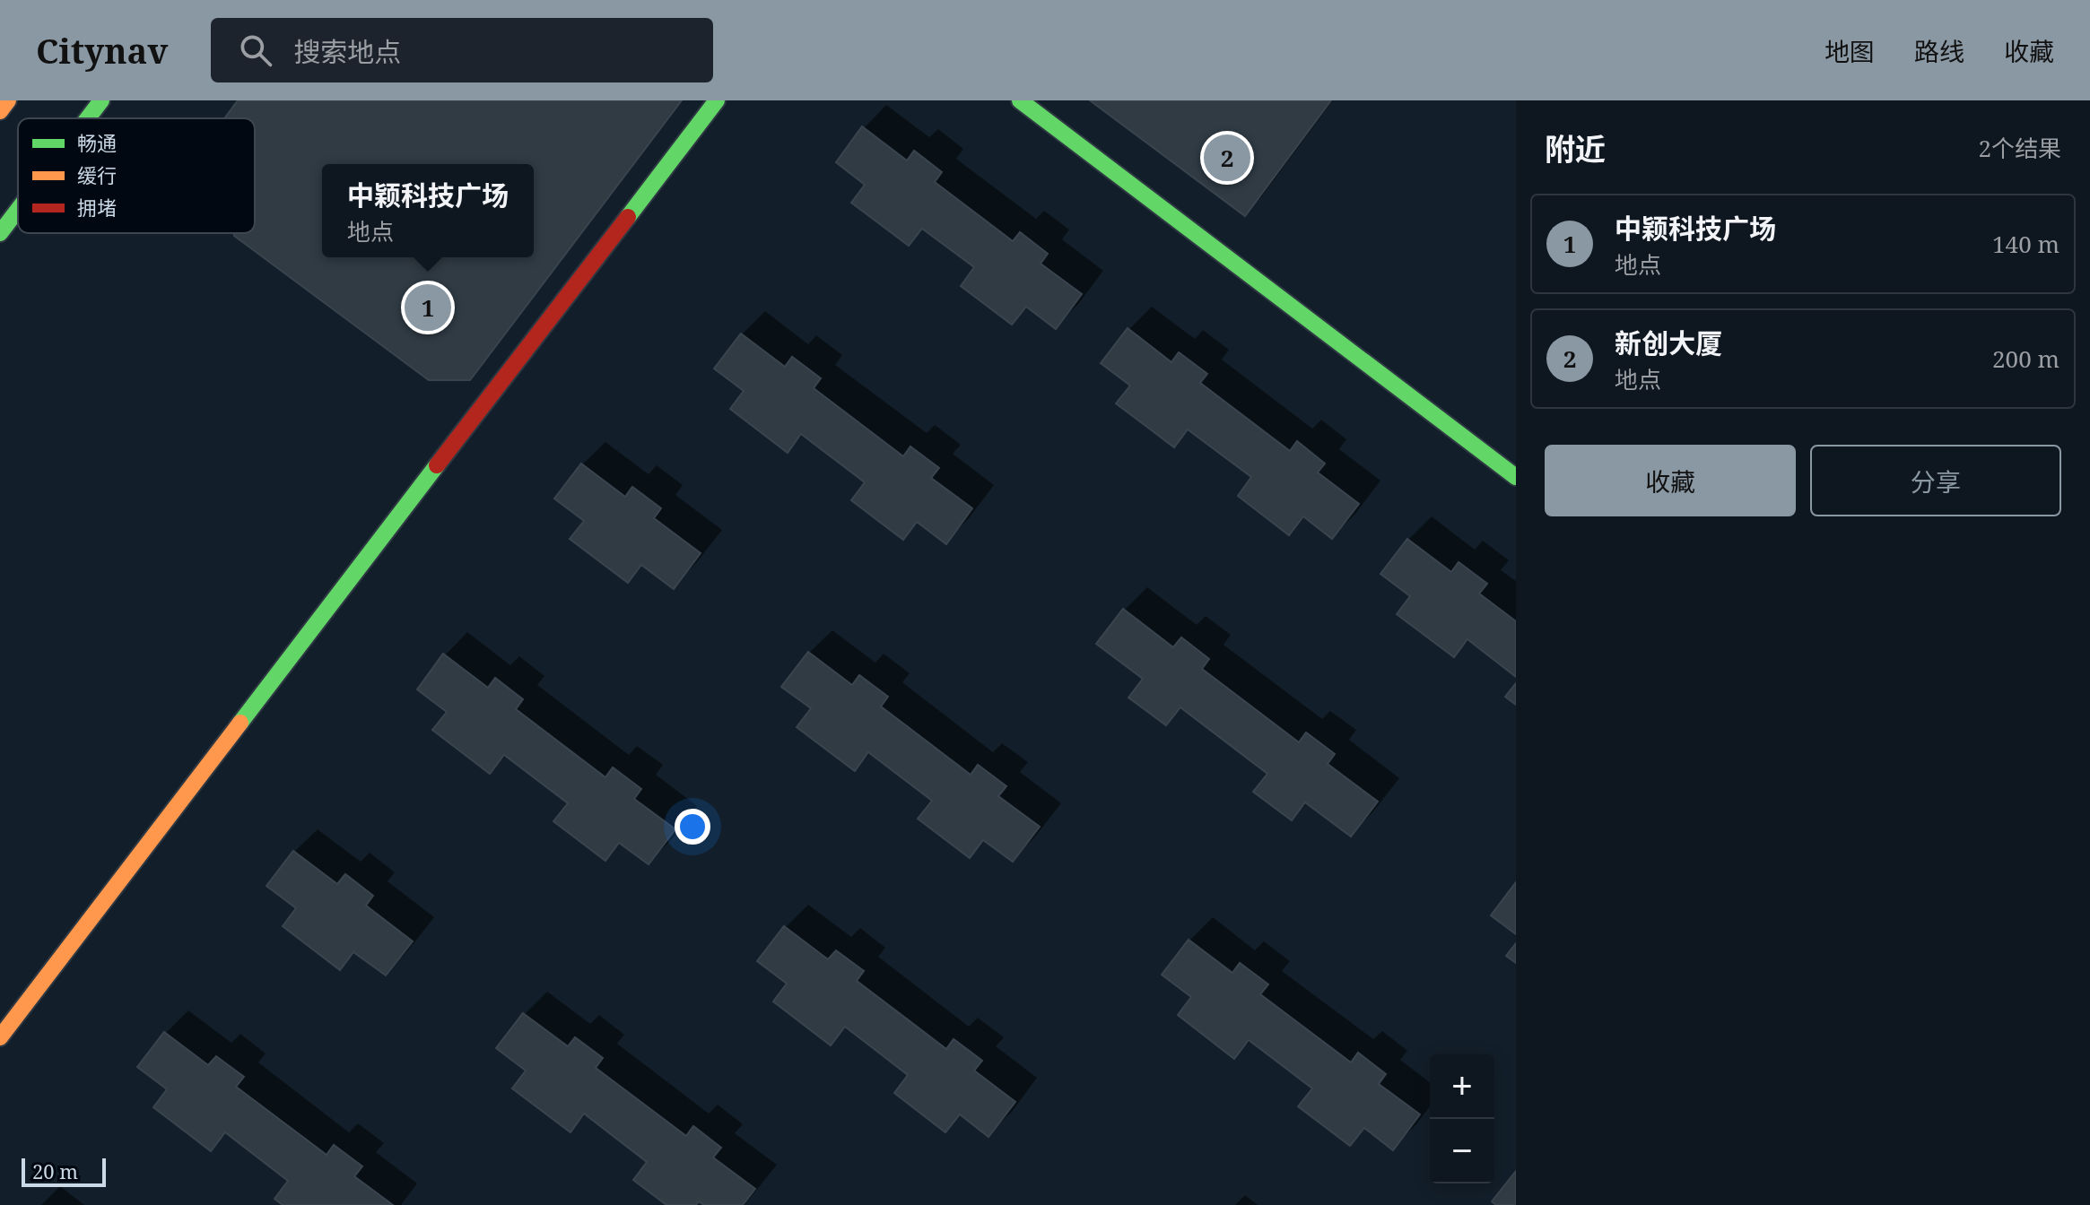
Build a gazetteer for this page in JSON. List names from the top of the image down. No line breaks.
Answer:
{"legend":["畅通","缓行","拥堵"],"scale_bar":"20 m","page":{"header":"Citynav","search":"搜索地点","nav":["地图","路线","收藏"],"heading":["附近","2个结果"],"pins":["2","1"],"popup":["中颖科技广场","地点"],"list":[{"mark":"1","name":"中颖科技广场","note":"地点","value":"140 m"},{"mark":"2","name":"新创大厦","note":"地点","value":"200 m"}],"buttons":["收藏","分享"],"map_buttons":["+","−"],"scale":"20 m"}}
